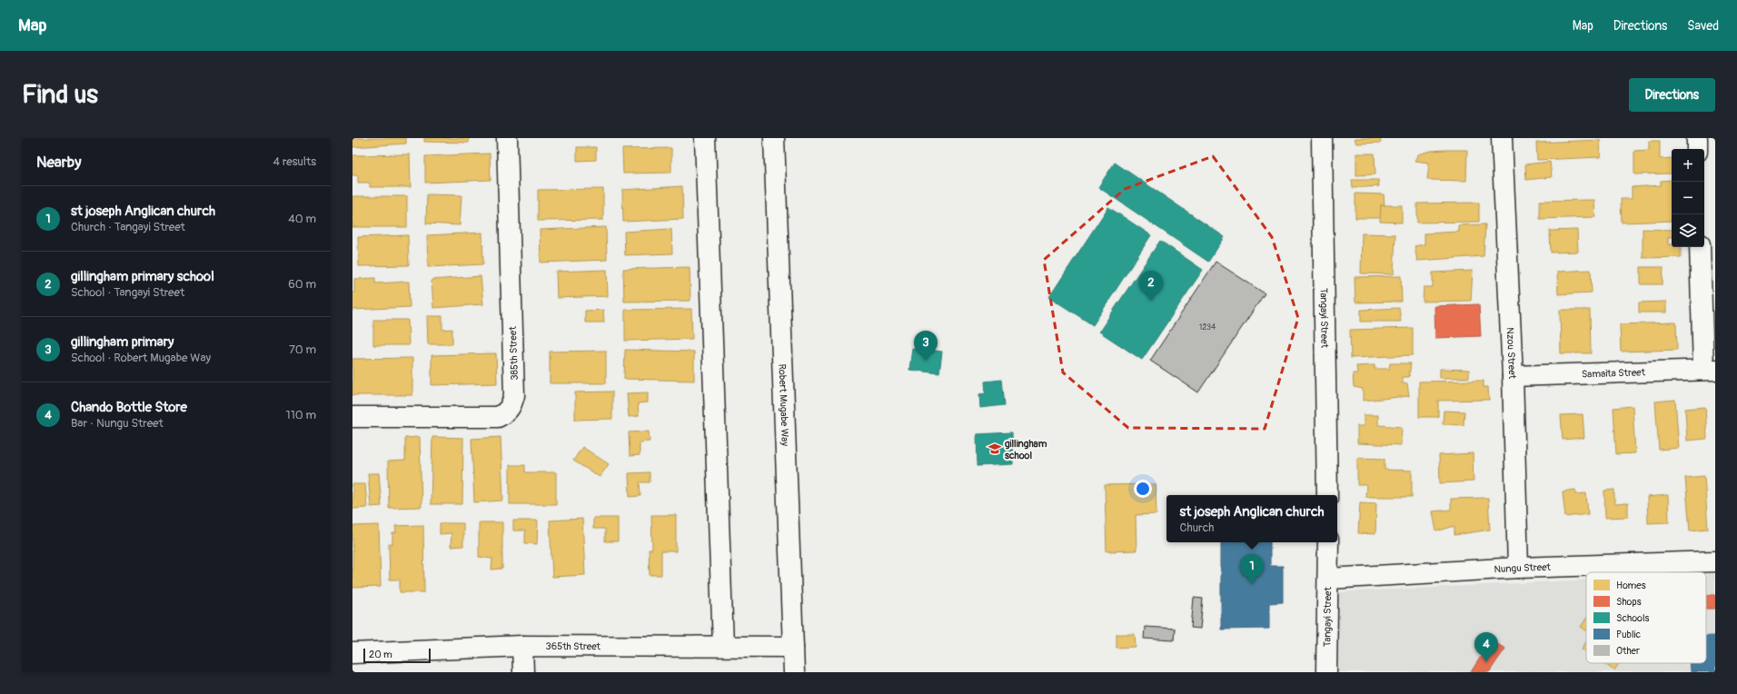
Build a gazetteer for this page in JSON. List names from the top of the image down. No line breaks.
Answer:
{"streets":{"street":["Tangayi Street","Nzou Street","385th Street","Samaita Street","Robert Mugabe Way","Nungu Street","365th Street"]},"crossings":[["Tangayi Street","Nungu Street"],["Nzou Street","Samaita Street"],["Nzou Street","Nungu Street"],["Robert Mugabe Way","365th Street"]],"places":{"school or university":["gillingham school"]},"house_numbers":["1234"],"legend":["Homes","Shops","Schools","Public","Other"],"scale_bar":"20 m","page":{"header":"Map","nav":["Map","Directions","Saved"],"buttons":"Directions","title":"Find us","heading":["Nearby","4 results"],"map_buttons":["+","−"],"list":[{"mark":"1","name":"st joseph Anglican church","note":"Church · Tangayi Street","value":"40 m"},{"mark":"2","name":"gillingham primary school","note":"School · Tangayi Street","value":"60 m"},{"mark":"3","name":"gillingham primary","note":"School · Robert Mugabe Way","value":"70 m"},{"mark":"4","name":"Chando Bottle Store","note":"Bar · Nungu Street","value":"110 m"}],"pins":["2","3","1","4"],"popup":["st joseph Anglican church","Church"],"scale":"20 m"}}
